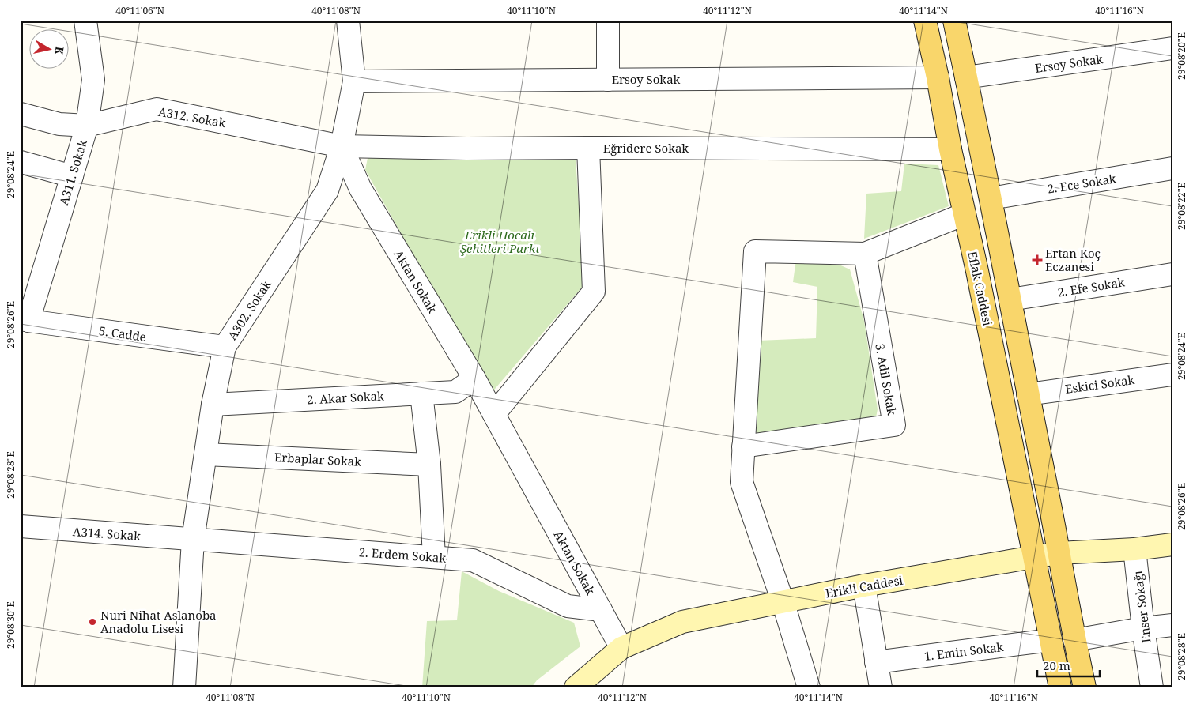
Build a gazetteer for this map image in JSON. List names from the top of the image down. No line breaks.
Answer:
{"streets":{"main road":["Eflak Caddesi","Erikli Caddesi"],"street":["Ersoy Sokak","A312. Sokak","Eğridere Sokak","A311. Sokak","2. Ece Sokak","Aktan Sokak","2. Efe Sokak","A302. Sokak","5. Cadde","3. Adil Sokak","Eskici Sokak","2. Akar Sokak","Erbaplar Sokak","A314. Sokak","2. Erdem Sokak","Enser Sokağı","1. Emin Sokak"]},"crossings":[["Ersoy Sokak","Eflak Caddesi"],["Ersoy Sokak","A302. Sokak"],["A312. Sokak","Eğridere Sokak"],["A312. Sokak","A311. Sokak"],["A312. Sokak","Aktan Sokak"],["A312. Sokak","A302. Sokak"],["Eğridere Sokak","Aktan Sokak"],["Eğridere Sokak","Eflak Caddesi"],["Eğridere Sokak","A302. Sokak"],["A311. Sokak","5. Cadde"],["Aktan Sokak","A302. Sokak"],["Aktan Sokak","2. Akar Sokak"],["Aktan Sokak","2. Erdem Sokak"],["Aktan Sokak","Erikli Caddesi"],["Eflak Caddesi","Erikli Caddesi"],["Eflak Caddesi","1. Emin Sokak"],["A302. Sokak","5. Cadde"],["A302. Sokak","2. Akar Sokak"],["A302. Sokak","Erbaplar Sokak"],["A302. Sokak","A314. Sokak"],["A302. Sokak","2. Erdem Sokak"],["A314. Sokak","2. Erdem Sokak"],["Erikli Caddesi","Enser Sokağı"]],"parks":["Erikli Hocalı Şehitleri Parkı"],"places":{"health":["Ertan Koç Eczanesi"],"other":["Nuri Nihat Aslanoba Anadolu Lisesi"]},"scale_bar":"20 m","north":"right","coordinates":["40°11'06\"N","40°11'08\"N","40°11'10\"N","40°11'12\"N","40°11'14\"N","40°11'16\"N","29°08'20\"E","29°08'24\"E","29°08'22\"E","29°08'26\"E","29°08'28\"E","29°08'30\"E"]}
